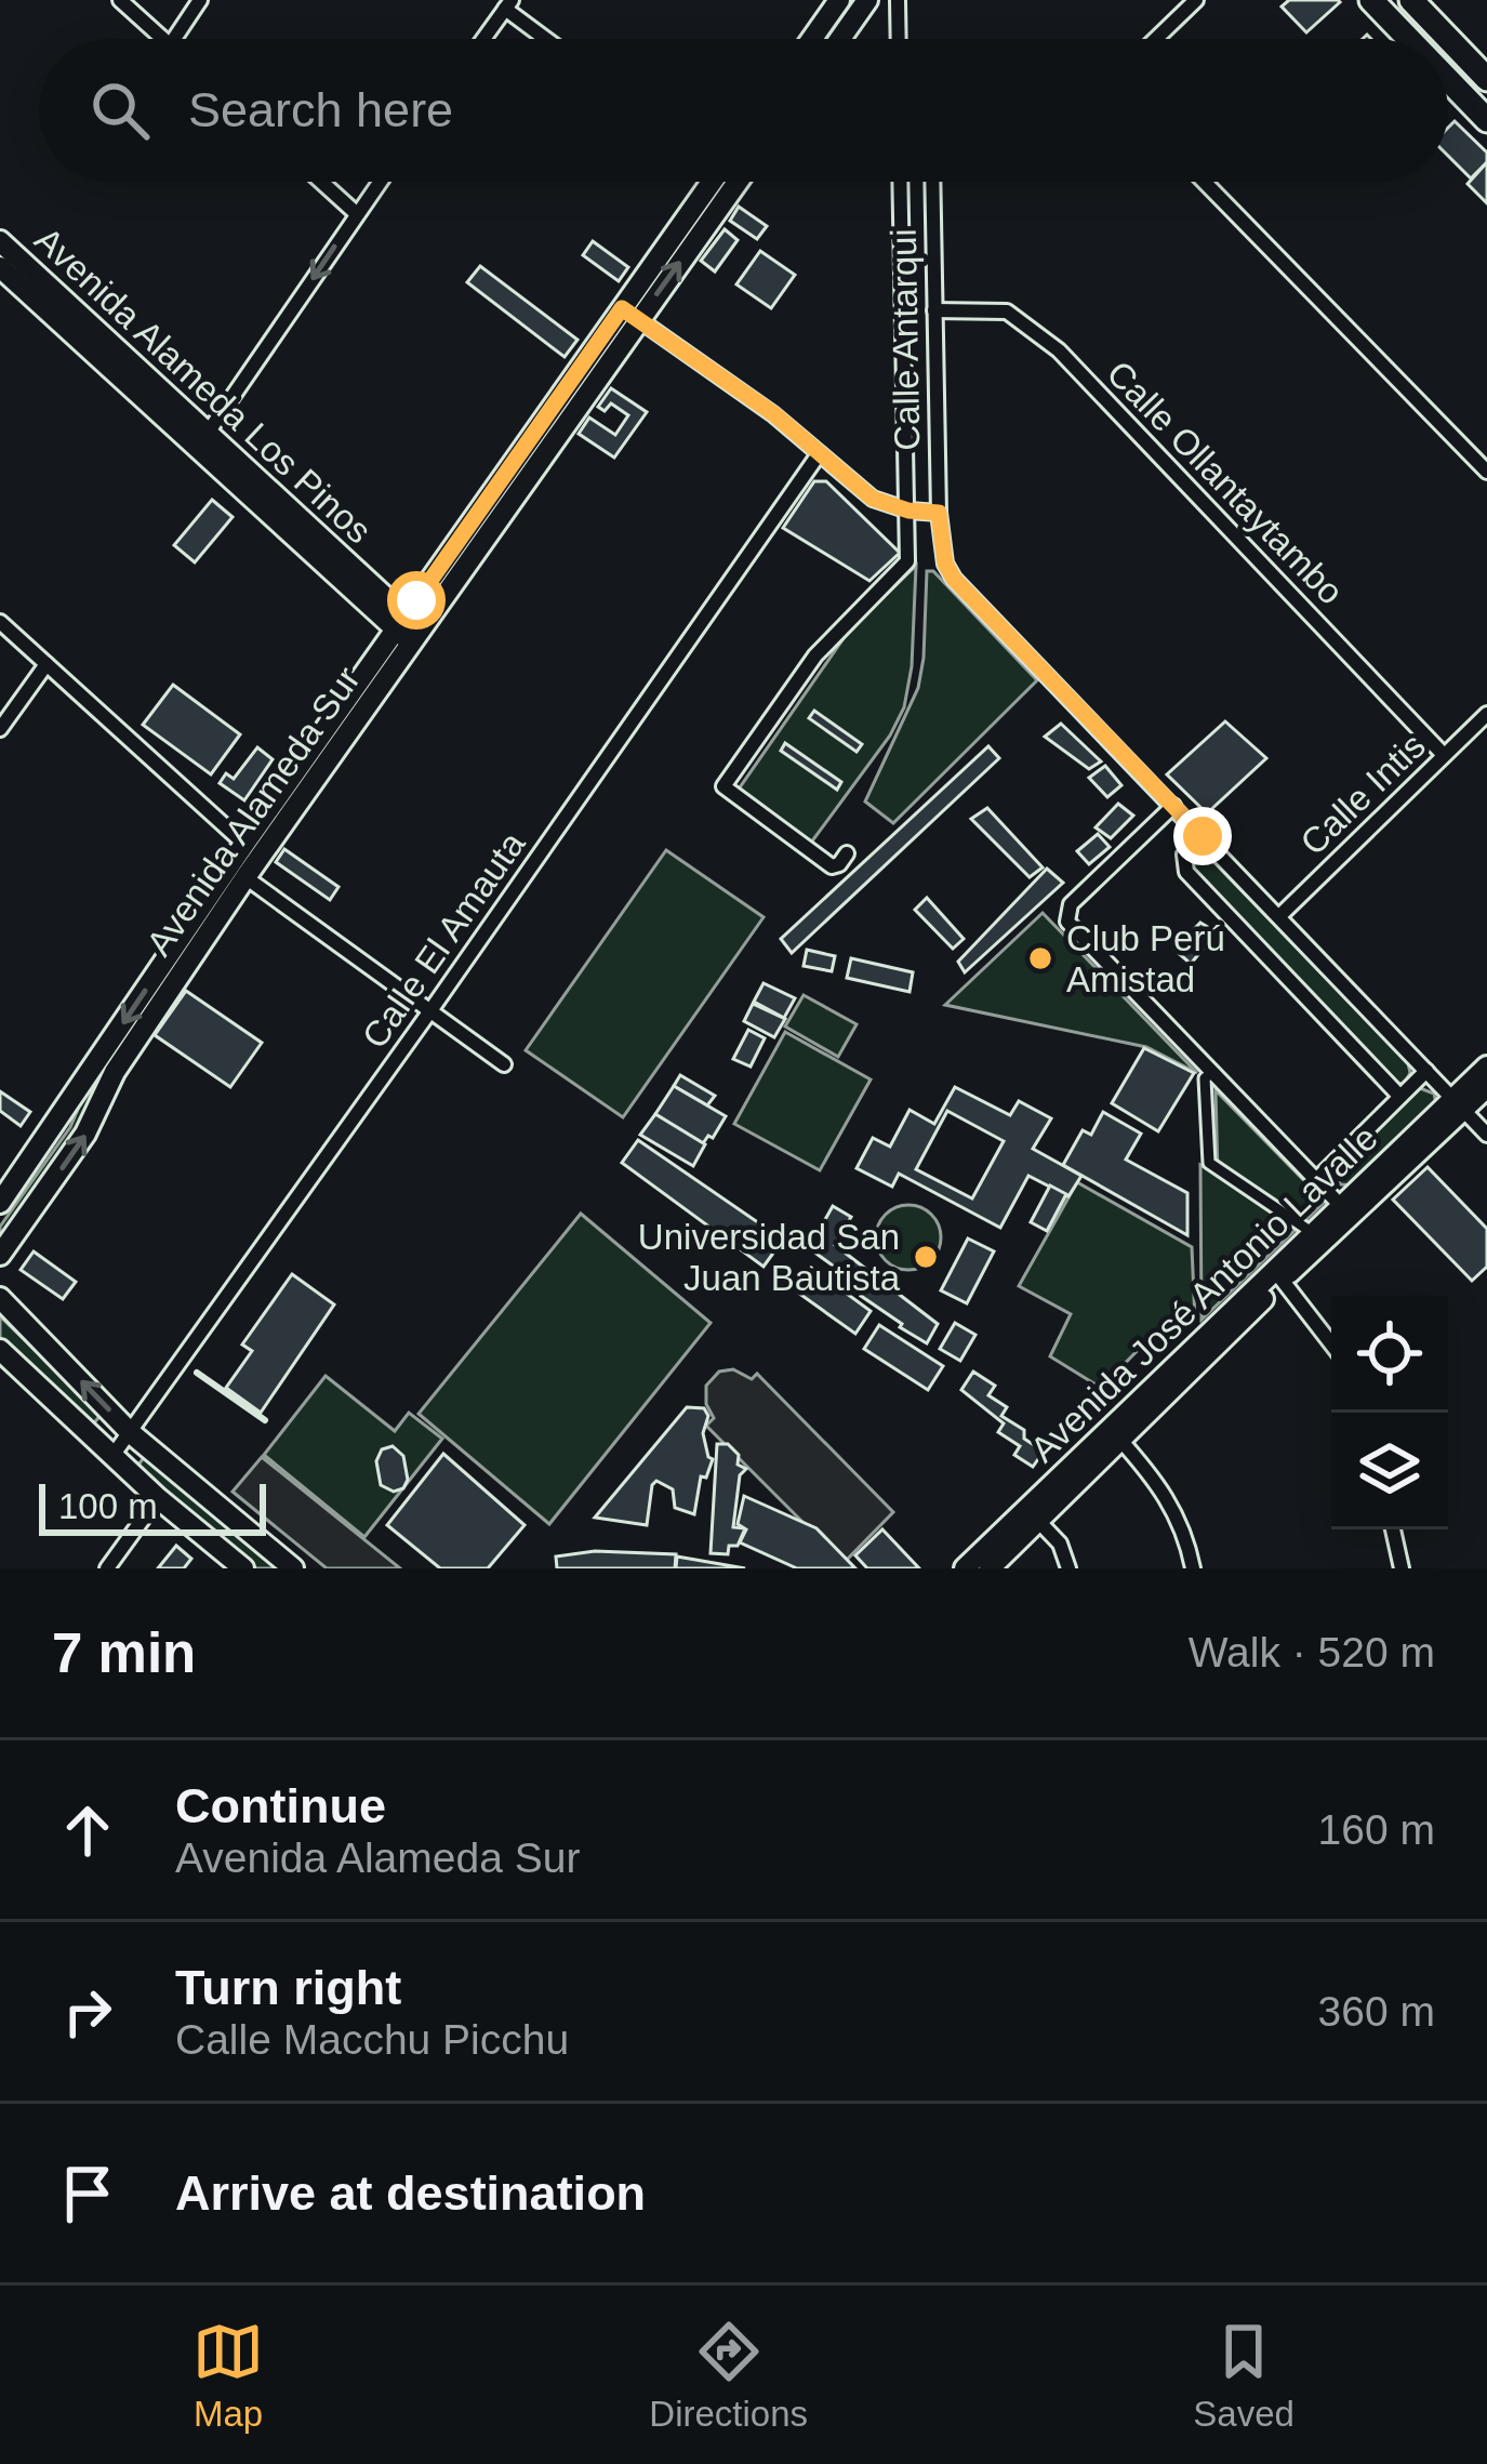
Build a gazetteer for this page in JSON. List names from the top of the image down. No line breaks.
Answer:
{"streets":{"main road":["Avenida Alameda Los Pinos","Avenida Alameda Sur","Avenida José Antonio Lavalle"],"street":["Calle Antarqui","Calle Ollantaytambo","Calle Intis","Calle El Amauta"]},"crossings":[["Calle Antarqui","Calle Ollantaytambo"],["Calle Antarqui","Calle Intis"],["Calle Antarqui","Avenida José Antonio Lavalle"],["Avenida Alameda Los Pinos","Avenida Alameda Sur"],["Calle Ollantaytambo","Calle Intis"]],"places":["Club Perú Amistad","Universidad San Juan Bautista"],"scale_bar":"100 m","page":{"search":"Search here","scale":"100 m","heading":["7 min","Walk · 520 m"],"list":[["Continue","Avenida Alameda Sur","160 m"],["Turn right","Calle Macchu Picchu","360 m"],"Arrive at destination"],"nav":["Map","Directions","Saved"]}}
